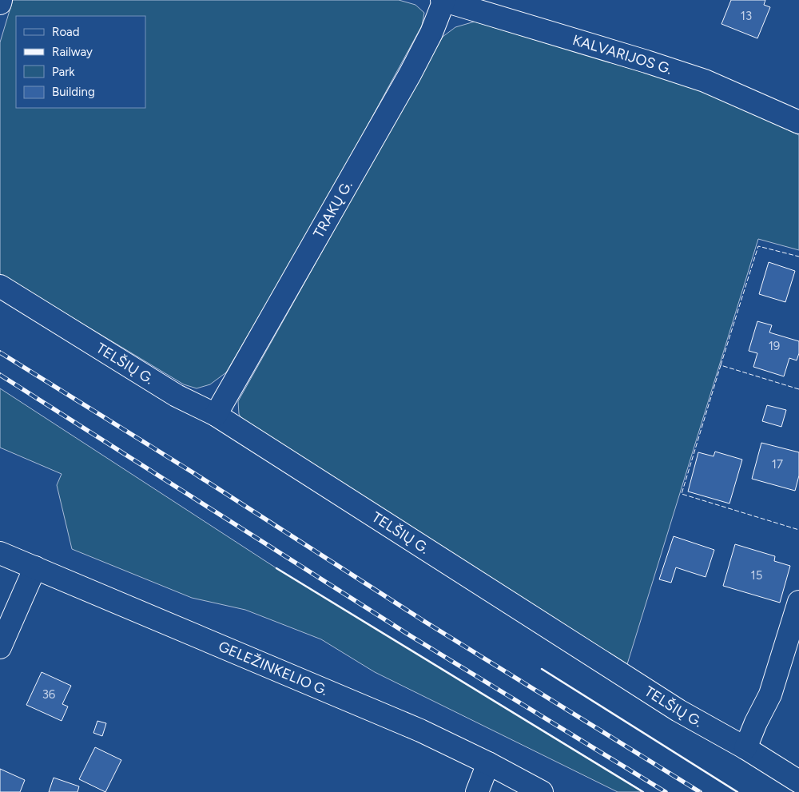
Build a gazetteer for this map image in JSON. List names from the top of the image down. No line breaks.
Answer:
{"streets":{"street":["KALVARIJOS G.","TRAKŲ G.","TELŠIŲ G.","GELEŽINKELIO G."]},"crossings":[["KALVARIJOS G.","TRAKŲ G."],["TRAKŲ G.","TELŠIŲ G."]],"house_numbers":["13","19","17","15","36"],"legend":["Road","Railway","Park","Building"]}
